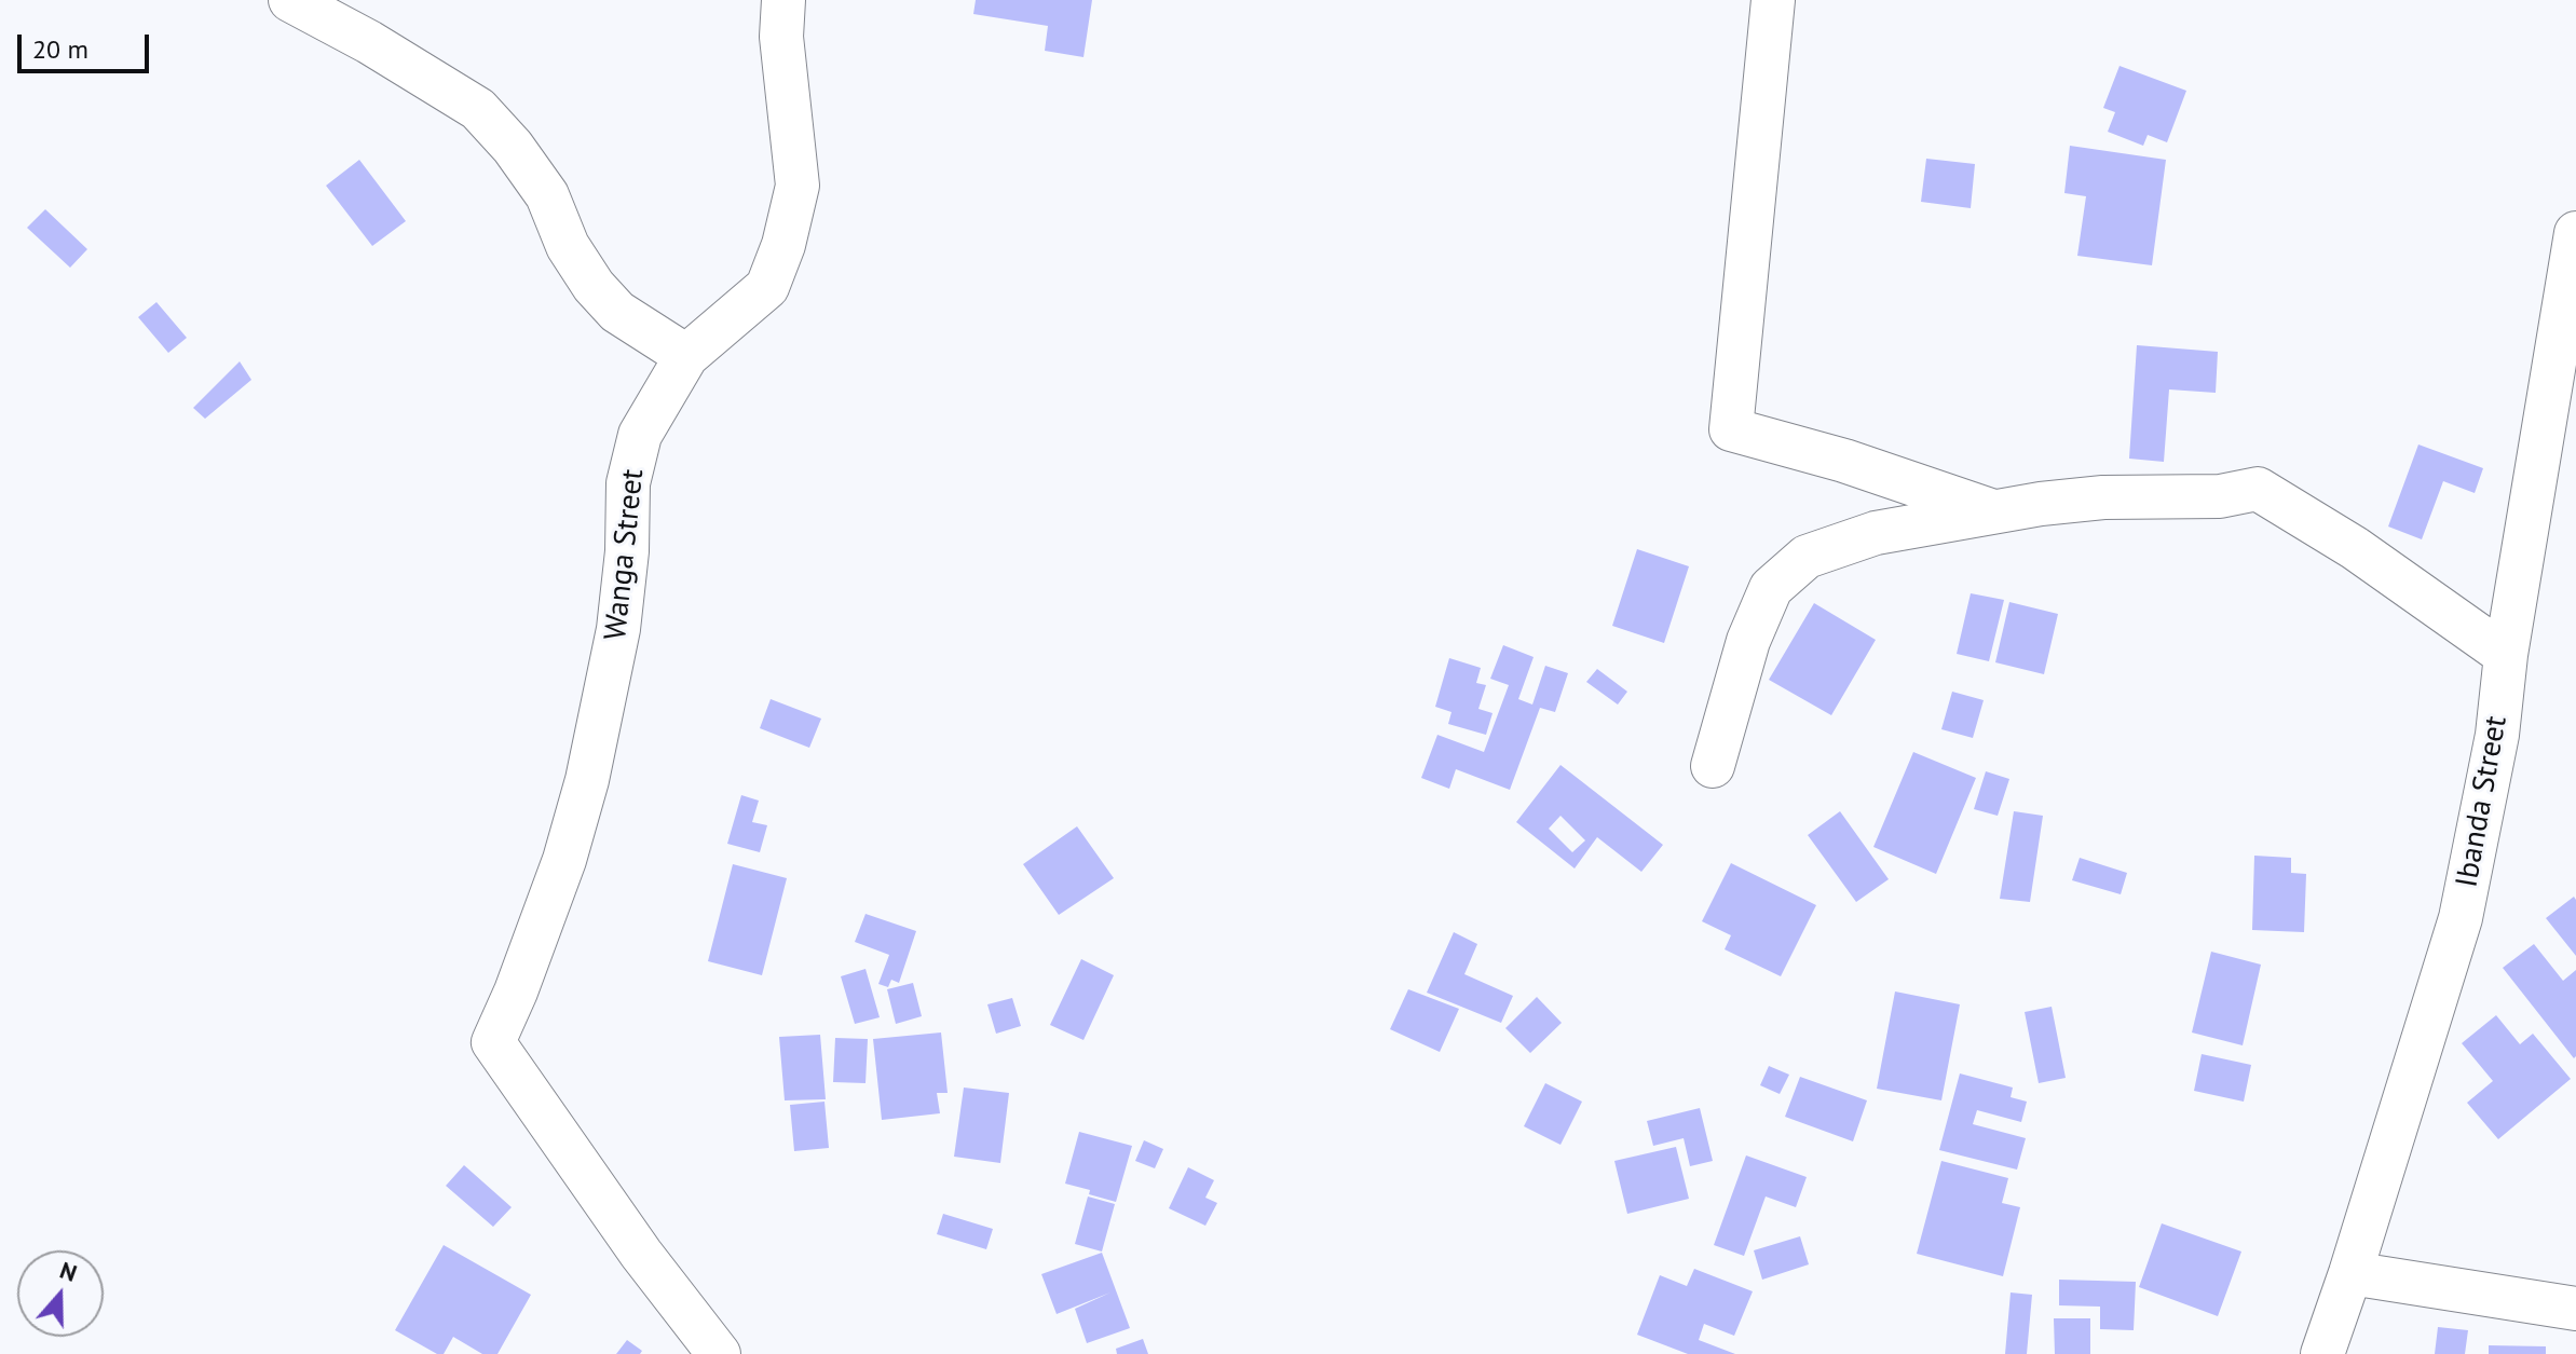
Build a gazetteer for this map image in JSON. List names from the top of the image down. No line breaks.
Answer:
{"streets":{"street":["Wanga Street","Ibanda Street"]},"scale_bar":"20 m","north":"top"}
